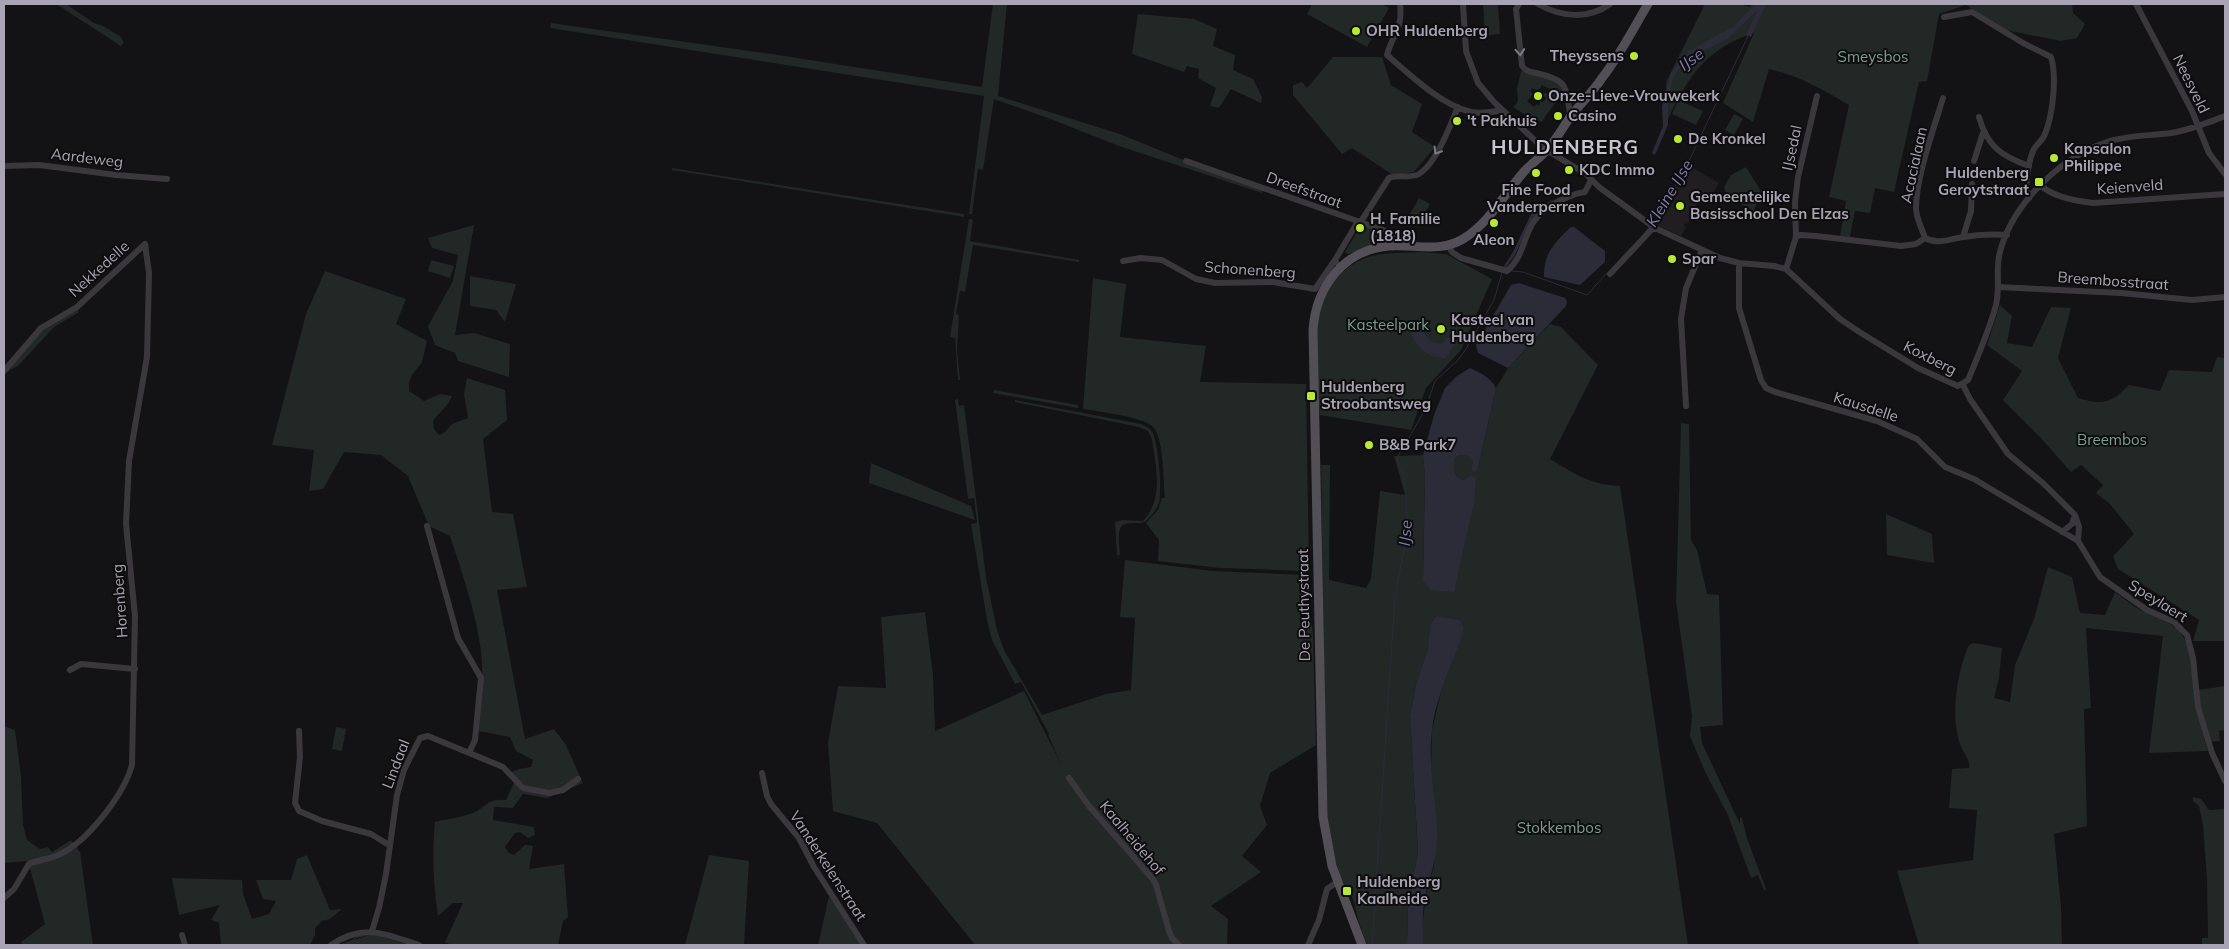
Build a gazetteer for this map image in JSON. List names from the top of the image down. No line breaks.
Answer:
{"streets":{"main road":["De Peuthystraat"],"street":["Neesveld","IJsedal","Aardeweg","Acacialaan","Keienveld","Dreefstraat","Nekkedelle","Schonenberg","Breembosstraat","Koxberg","Kausdelle","Horenberg","Speylaert","Lindaal","Kaalheidehof","Vanderkelenstraat"]},"crossings":[["Neesveld","Koxberg"],["IJsedal","Koxberg"],["Keienveld","Koxberg"],["Dreefstraat","De Peuthystraat"],["Nekkedelle","Horenberg"],["Schonenberg","De Peuthystraat"],["Breembosstraat","Koxberg"],["Koxberg","Kausdelle"],["Koxberg","De Peuthystraat"]],"districts":["HULDENBERG"],"water":["IJse","Kleine IJse"],"parks":["Smeysbos","Kasteelpark","Breembos","Stokkembos"],"places":{"other":["OHR Huldenberg","Theyssens","Onze-Lieve-Vrouwekerk","Casino","'t Pakhuis","De Kronkel","Kapsalon Philippe","KDC Immo","Fine Food Vanderperren","Gemeentelijke Basisschool Den Elzas","Aleon","H. Familie (1818)","Spar","Kasteel van Huldenberg","B&B Park7"],"transit":["Huldenberg Geroytstraat","Huldenberg Stroobantsweg","Huldenberg Kaalheide"]}}
